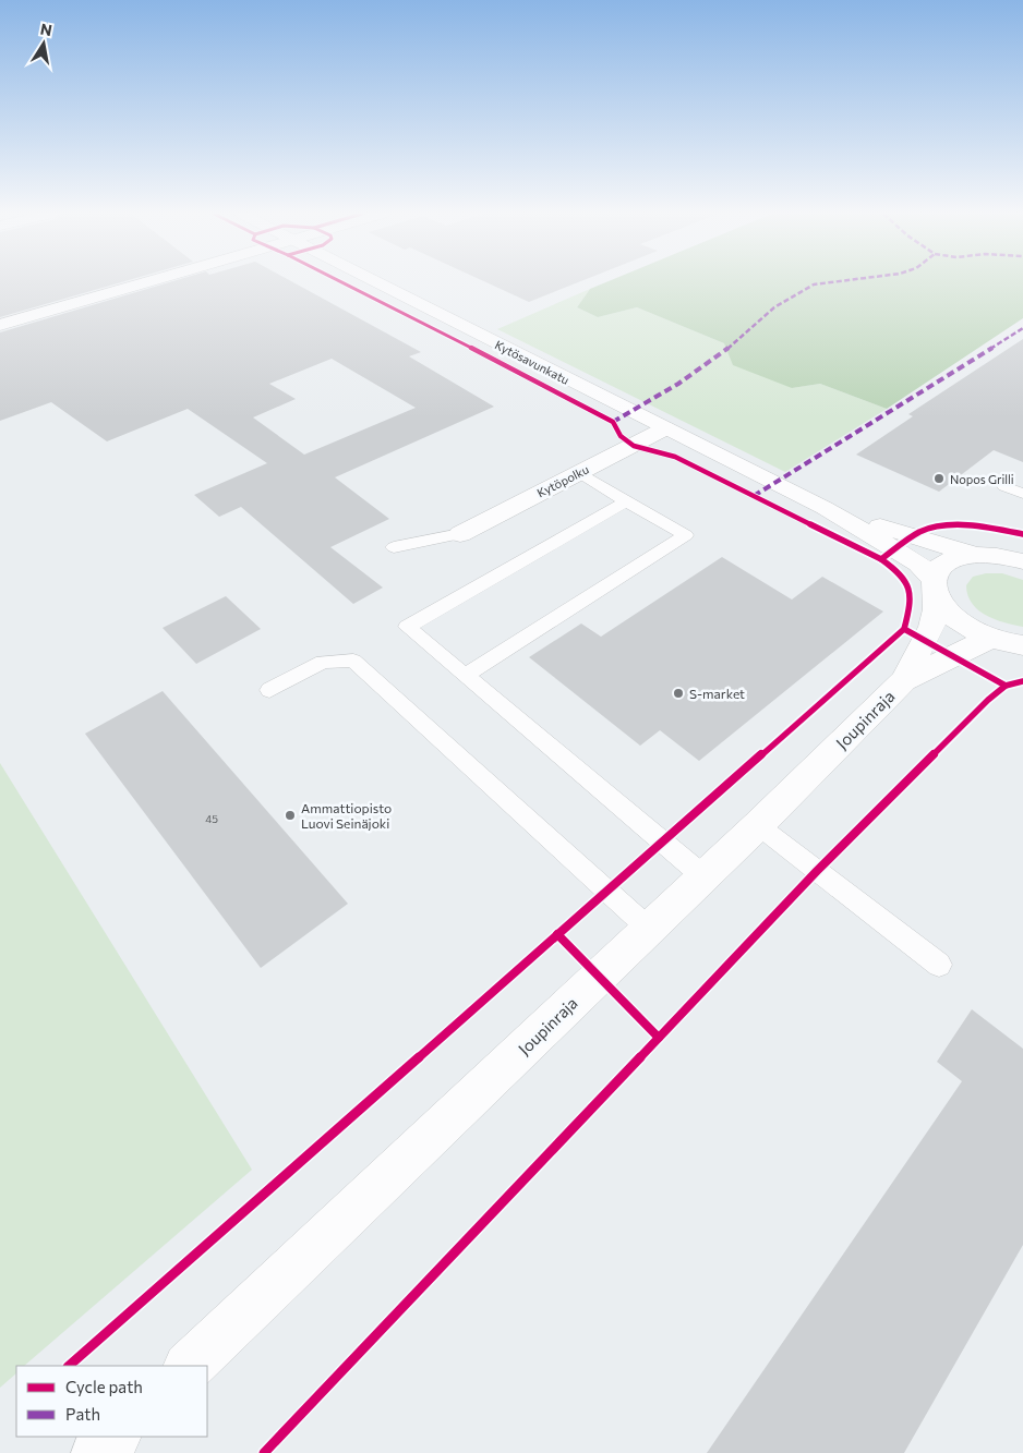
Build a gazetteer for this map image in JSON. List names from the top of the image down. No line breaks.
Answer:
{"streets":{"street":["Kytösavunkatu","Kytöpolku","Joupinraja"]},"crossings":[["Kytösavunkatu","Kytöpolku"],["Kytösavunkatu","Joupinraja"]],"places":["Nopos Grilli","S-market","Ammattiopisto Luovi Seinäjoki"],"house_numbers":["45"],"legend":["Cycle path","Path"],"north":"top"}
